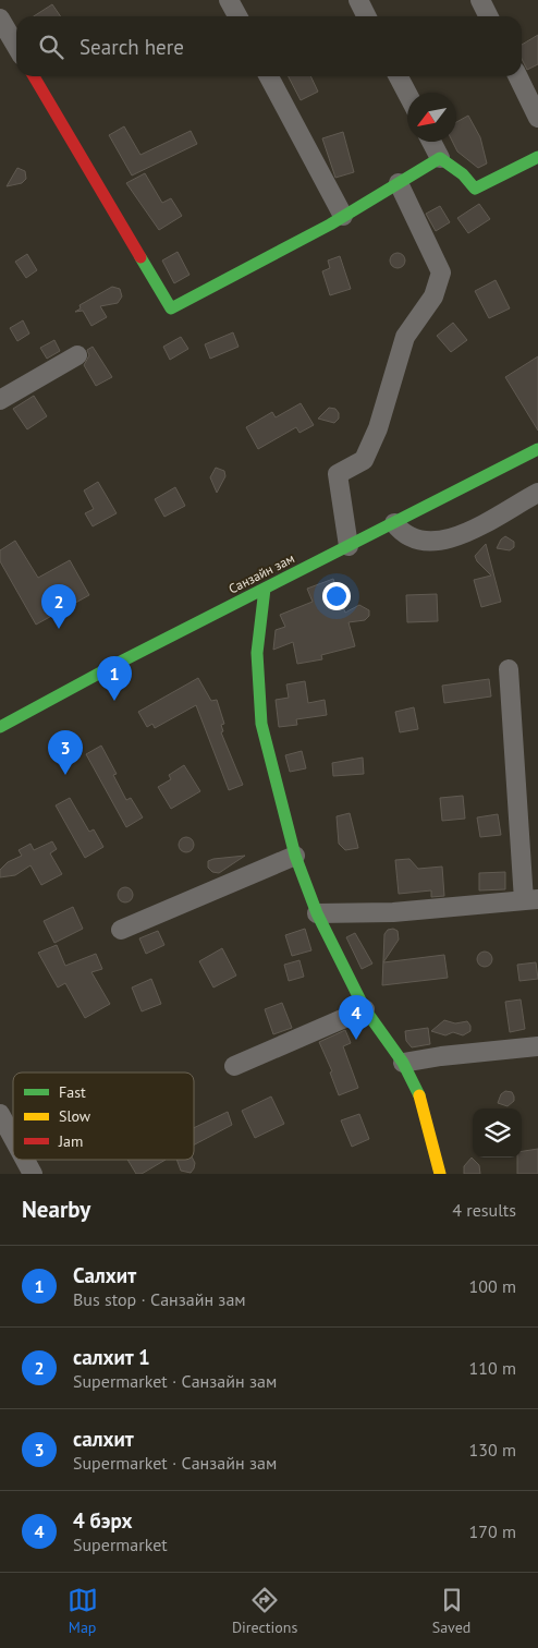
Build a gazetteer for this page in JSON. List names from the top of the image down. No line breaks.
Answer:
{"streets":{"street":["Санзайн зам"]},"legend":["Fast","Slow","Jam"],"north":"bottom left","page":{"search":"Search here","pins":["2","1","3","4"],"heading":["Nearby","4 results"],"list":[{"mark":"1","name":"Салхит","note":"Bus stop · Санзайн зам","value":"100 m"},{"mark":"2","name":"салхит 1","note":"Supermarket · Санзайн зам","value":"110 m"},{"mark":"3","name":"салхит","note":"Supermarket · Санзайн зам","value":"130 m"},{"mark":"4","name":"4 бэрх","note":"Supermarket","value":"170 m"}],"nav":["Map","Directions","Saved"]}}
